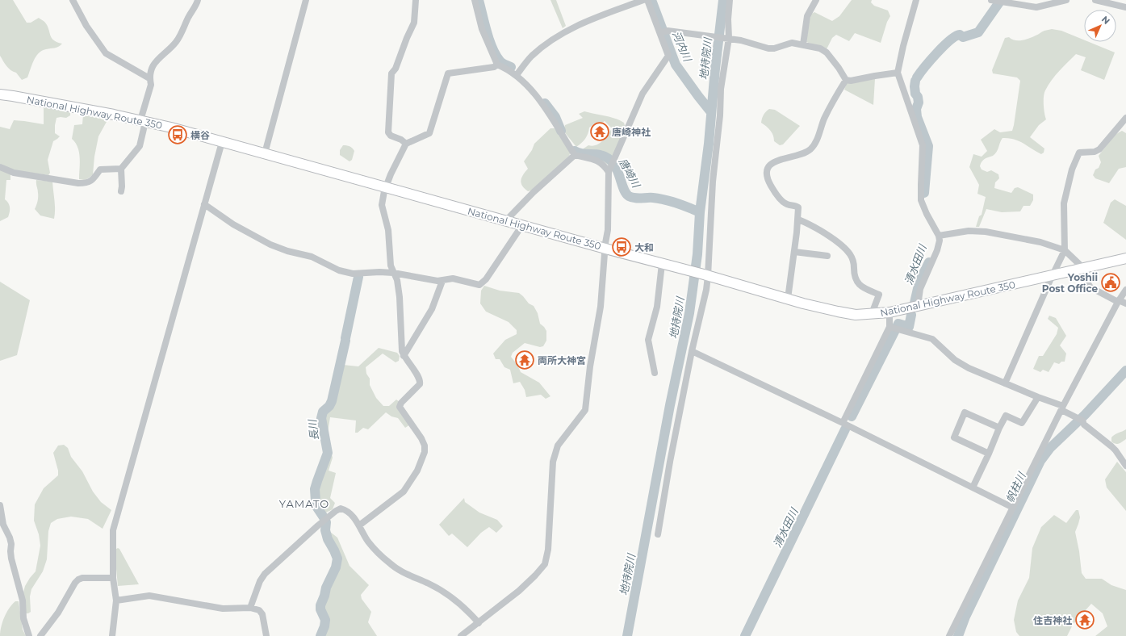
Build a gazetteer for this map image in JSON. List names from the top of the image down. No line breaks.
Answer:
{"streets":{"highway":["National Highway Route 350"]},"districts":["YAMATO"],"water":["河内川","地持院川","唐崎川","清水田川","長川","帆柱川"],"places":{"temple":["唐崎神社","両所大神宮","住吉神社"],"bus stop":["横谷","大和"],"public building":["Yoshii Post Office"]},"north":"top right"}
